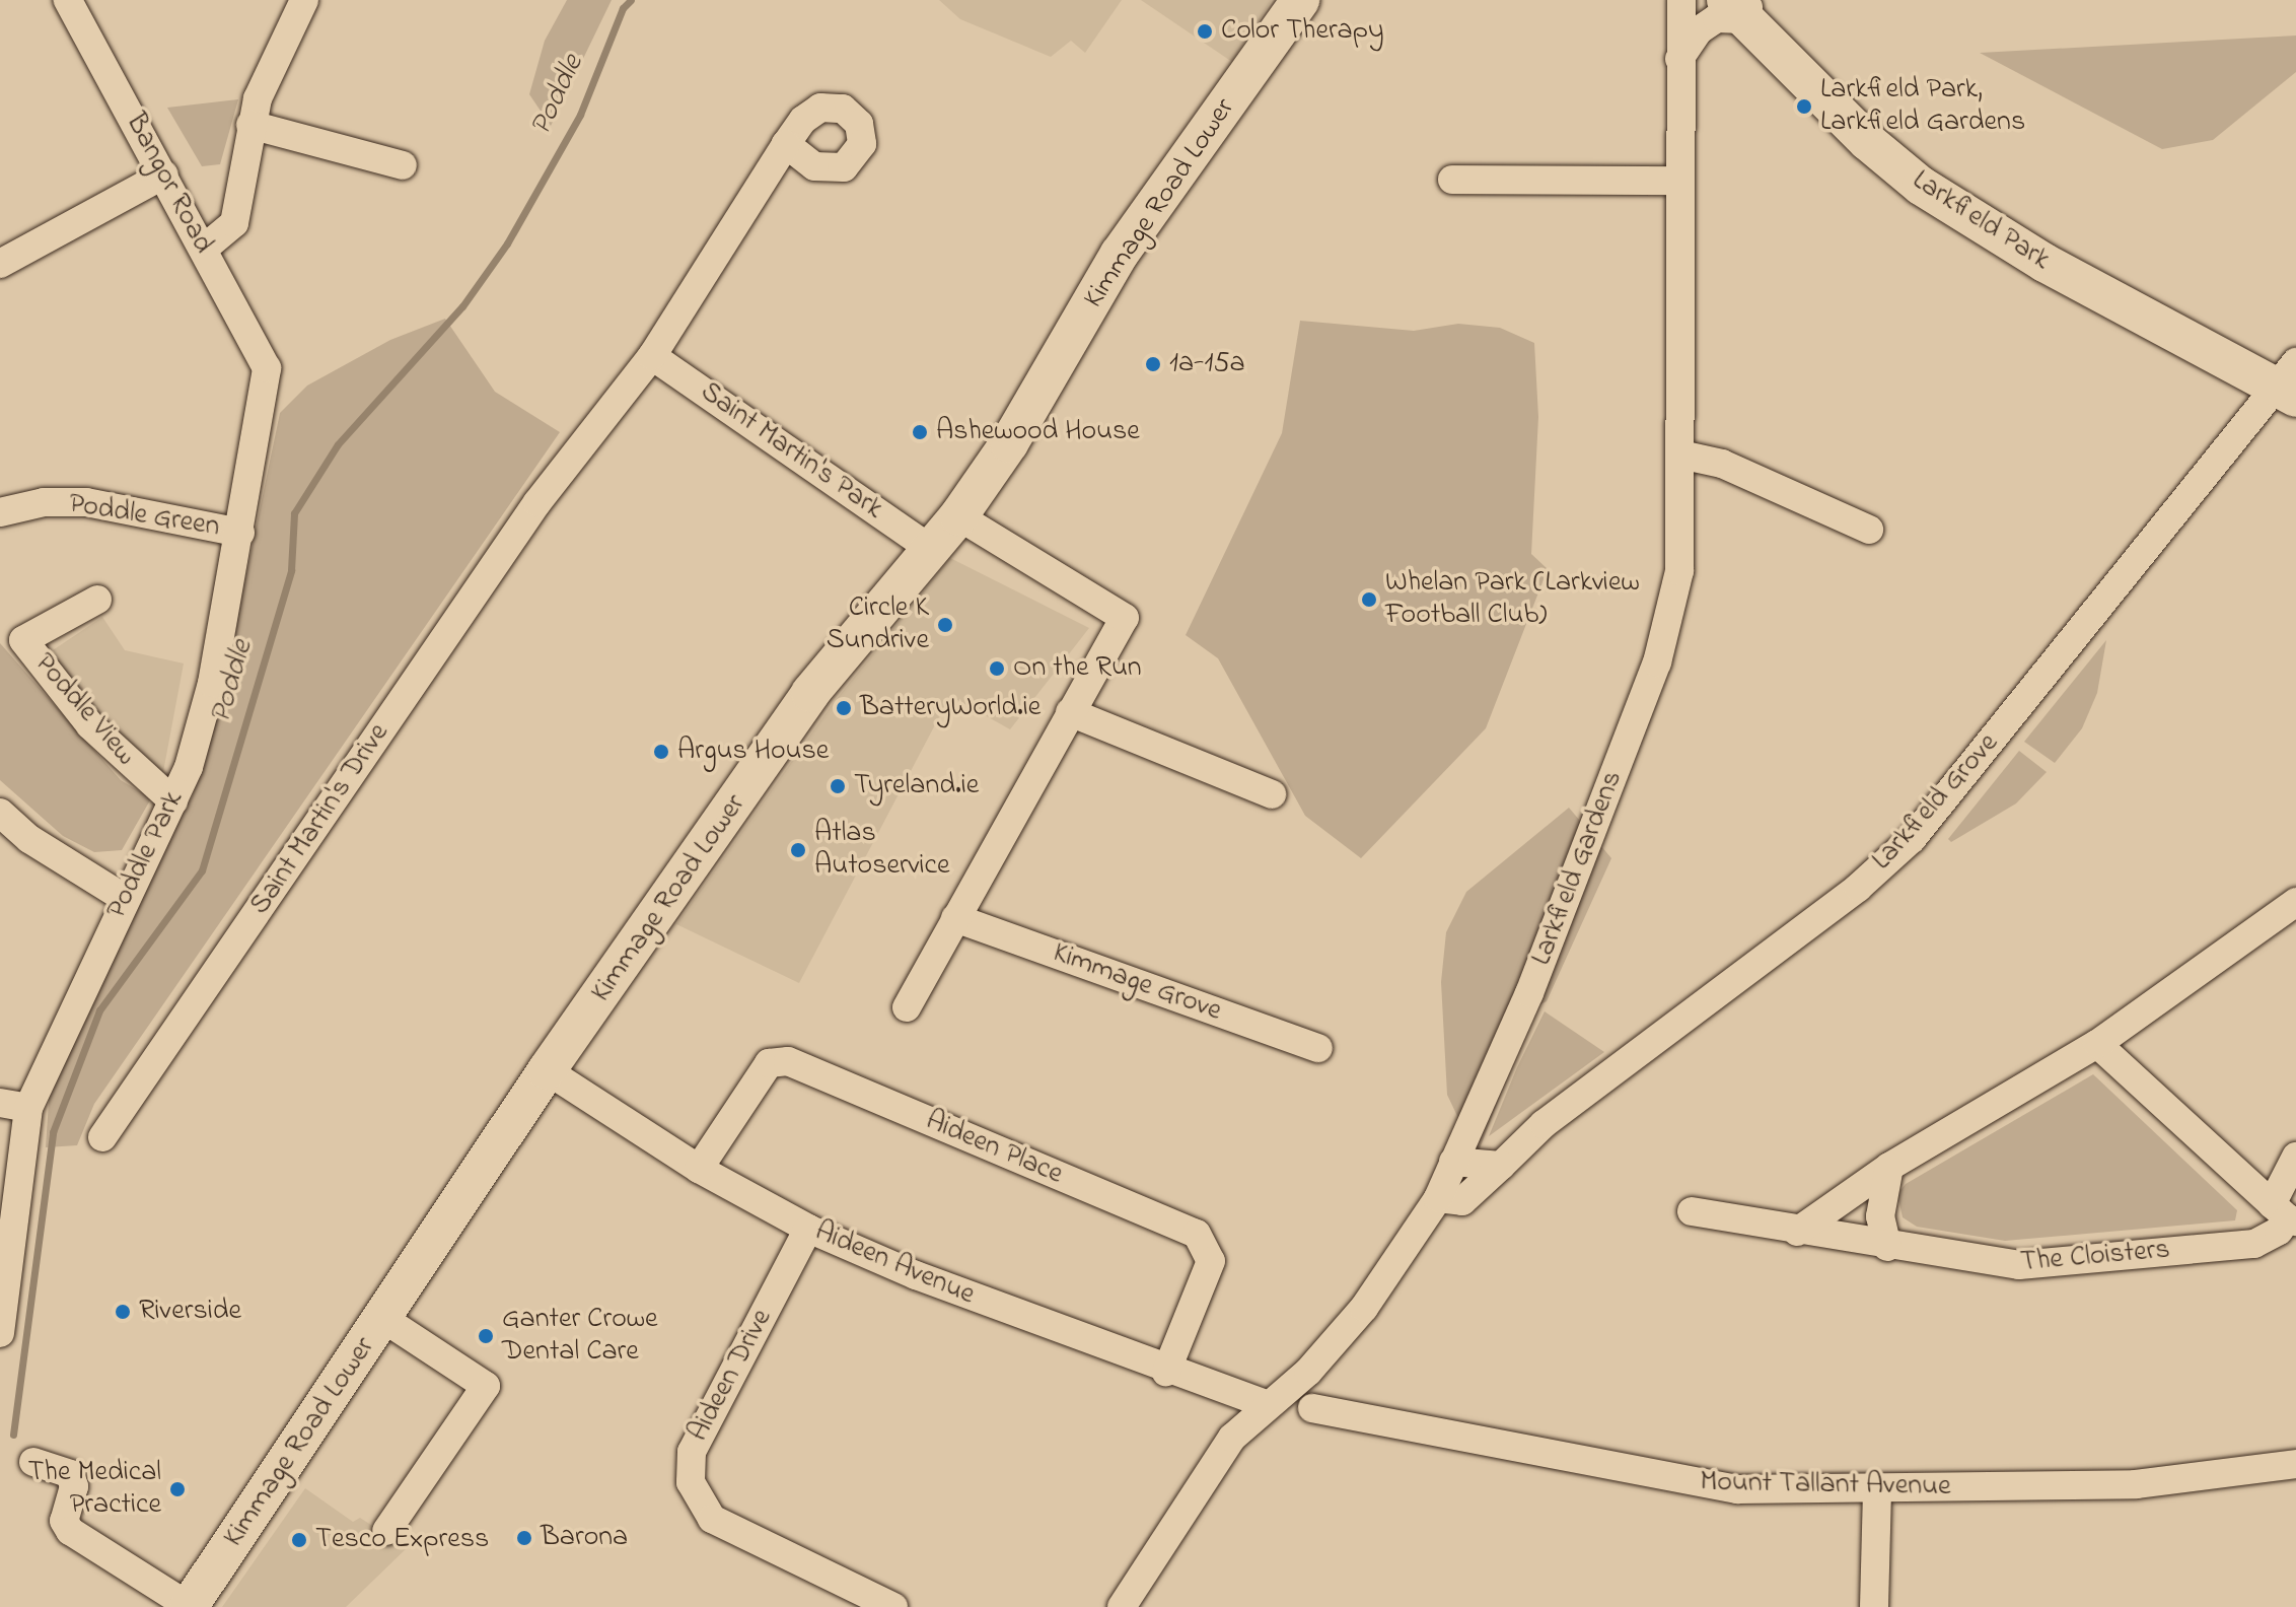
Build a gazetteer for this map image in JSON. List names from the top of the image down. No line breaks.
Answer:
{"streets":{"main road":["Kimmage Road Lower","Larkfield Park"],"street":["Bangor Road","Saint Martin's Park","Poddle Green","Poddle View","Larkfield Grove","Saint Martin's Drive","Poddle Park","Larkfield Gardens","Kimmage Grove","Aideen Place","The Cloisters","Aideen Avenue","Aideen Drive","Mount Tallant Avenue"]},"crossings":[["Bangor Road","Poddle Park"],["Kimmage Road Lower","Saint Martin's Park"],["Kimmage Road Lower","Aideen Avenue"],["Larkfield Park","Larkfield Grove"],["Saint Martin's Park","Saint Martin's Drive"],["Poddle Green","Poddle Park"],["Poddle View","Poddle Park"],["Larkfield Grove","Larkfield Gardens"],["Larkfield Gardens","Aideen Avenue"],["Aideen Place","Aideen Avenue"],["Aideen Avenue","Aideen Drive"]],"water":["Poddle"],"places":["Color Therapy","Larkfield Park, Larkfield Gardens","1a-15a","Ashewood House","Whelan Park (Larkview Football Club)","Circle K Sundrive","On the Run","BatteryWorld.ie","Argus House","Tyreland.ie","Atlas Autoservice","Riverside","Ganter Crowe Dental Care","The Medical Practice","Barona","Tesco Express"]}
